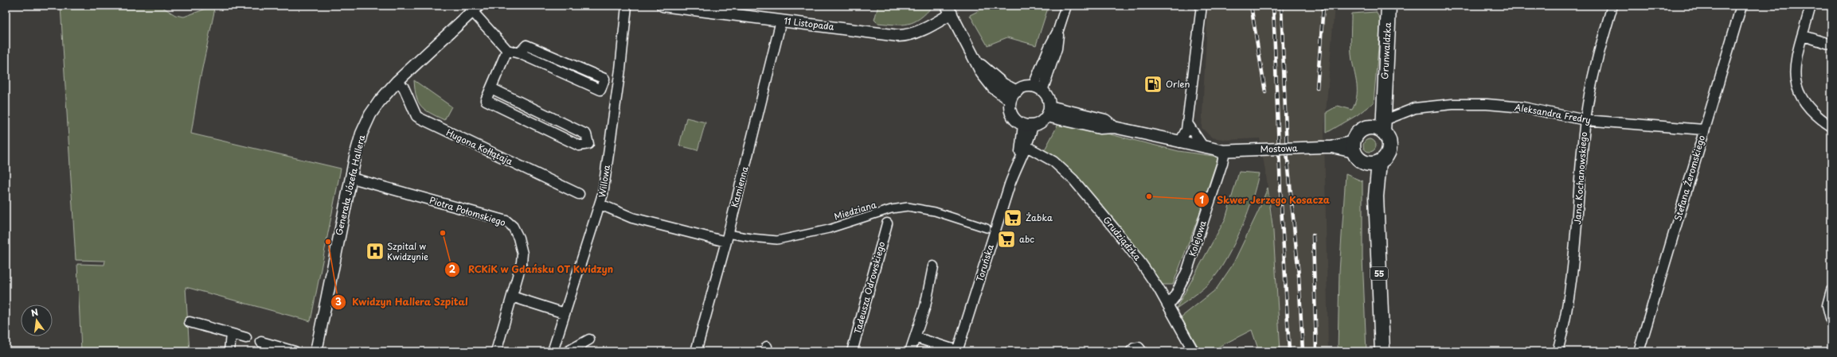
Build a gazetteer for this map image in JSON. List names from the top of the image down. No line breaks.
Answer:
{"streets":{"main road":["Grunwaldzka","55"],"street":["11 Listopada","Aleksandra Fredry","Hugona Kołłątaja","Mostowa","Jana Kochanowskiego","Stefana Żeromskiego","Willowa","Generała Józefa Hallera","Kamienna","Miedziana","Piotra Połomskiego","Grudziądzka","Kolejowa","Toruńska","Tadeusza Odrowskiego"]},"crossings":[["11 Listopada","Kamienna"],["Grunwaldzka","Aleksandra Fredry"],["Grunwaldzka","Mostowa"],["Grunwaldzka","55"],["Aleksandra Fredry","Mostowa"],["Aleksandra Fredry","Jana Kochanowskiego"],["Aleksandra Fredry","Stefana Żeromskiego"],["Aleksandra Fredry","55"],["Hugona Kołłątaja","Generała Józefa Hallera"],["Mostowa","Kolejowa"],["Mostowa","Toruńska"],["Mostowa","55"],["Generała Józefa Hallera","Piotra Połomskiego"],["Kamienna","Miedziana"],["Grudziądzka","Kolejowa"],["Grudziądzka","Toruńska"]],"places":{"fuel station":["Orlen"],"other":["Skwer Jerzego Kosacza","RCKiK w Gdańsku OT Kwidzyn","Kwidzyn Hallera Szpital"],"supermarket":["Żabka","abc"],"hospital":["Szpital w Kwidzynie"]},"north":"top"}
